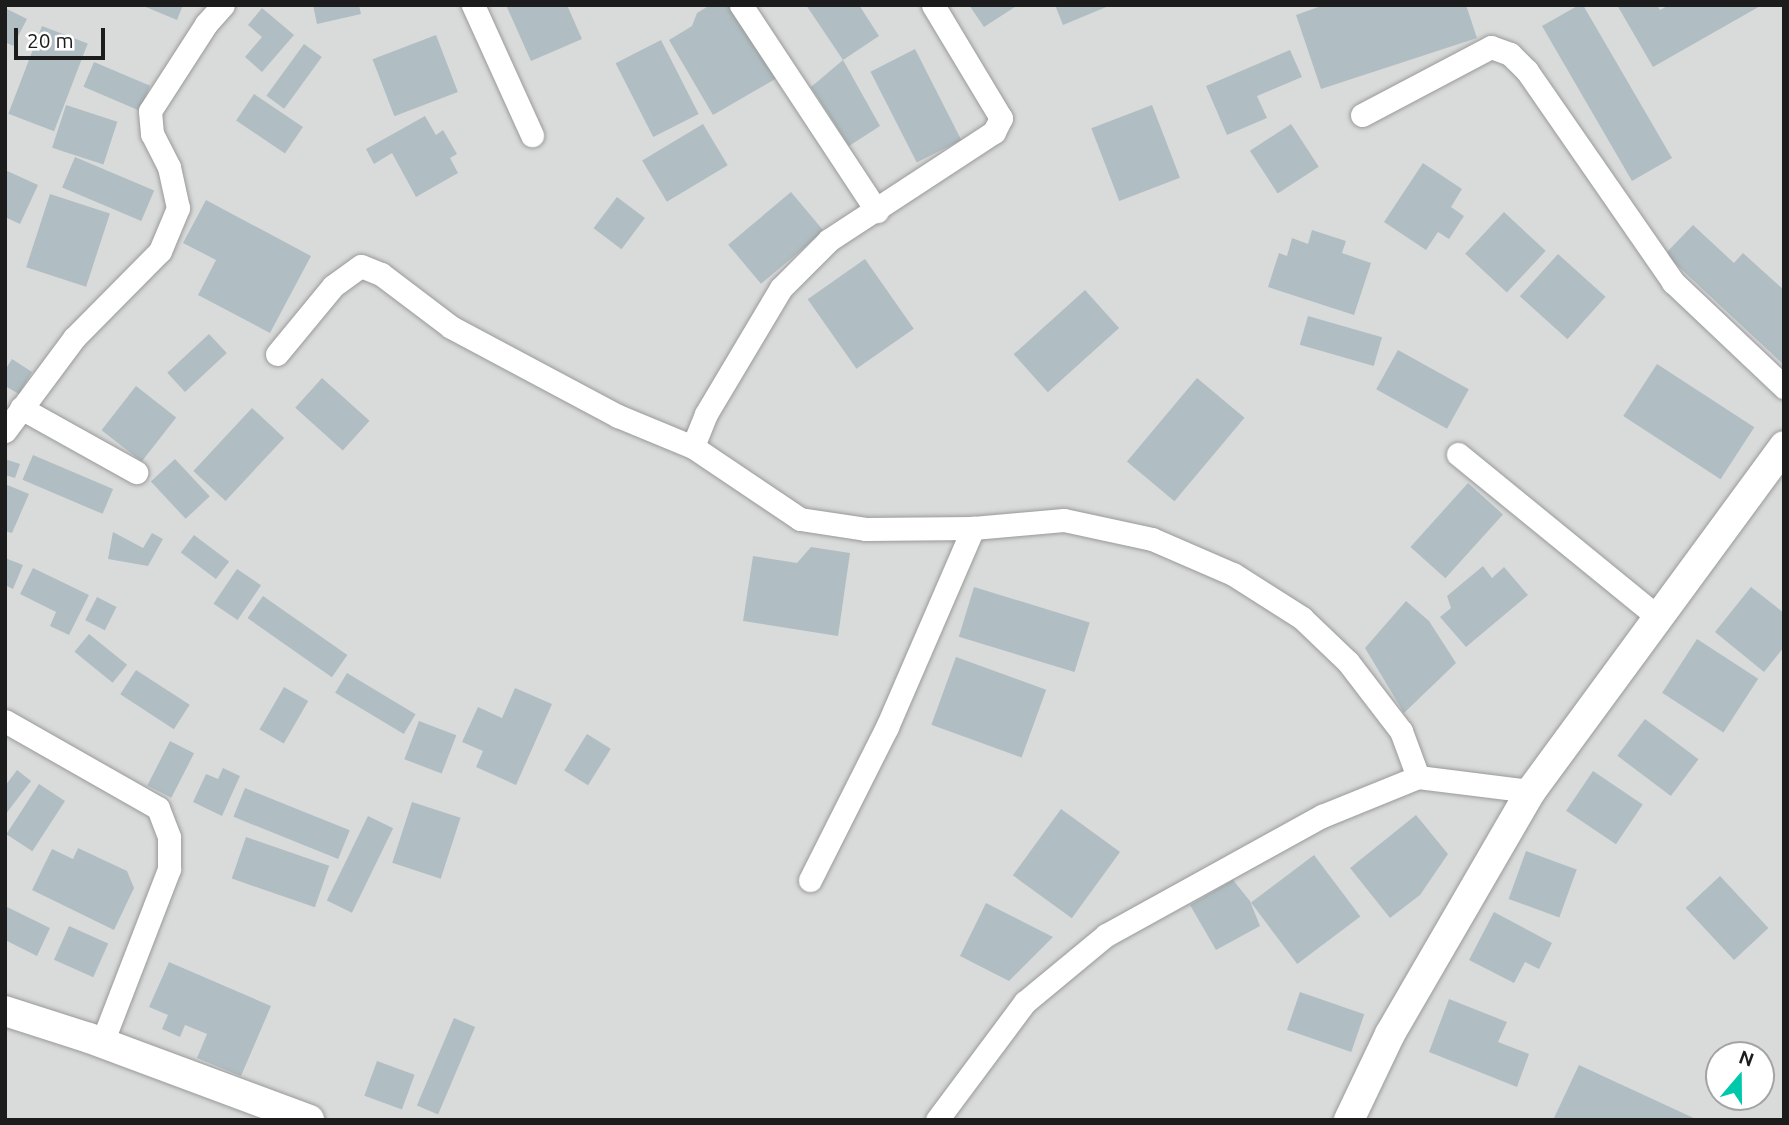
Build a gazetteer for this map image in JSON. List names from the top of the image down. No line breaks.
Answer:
{"scale_bar":"20 m","north":"top"}
